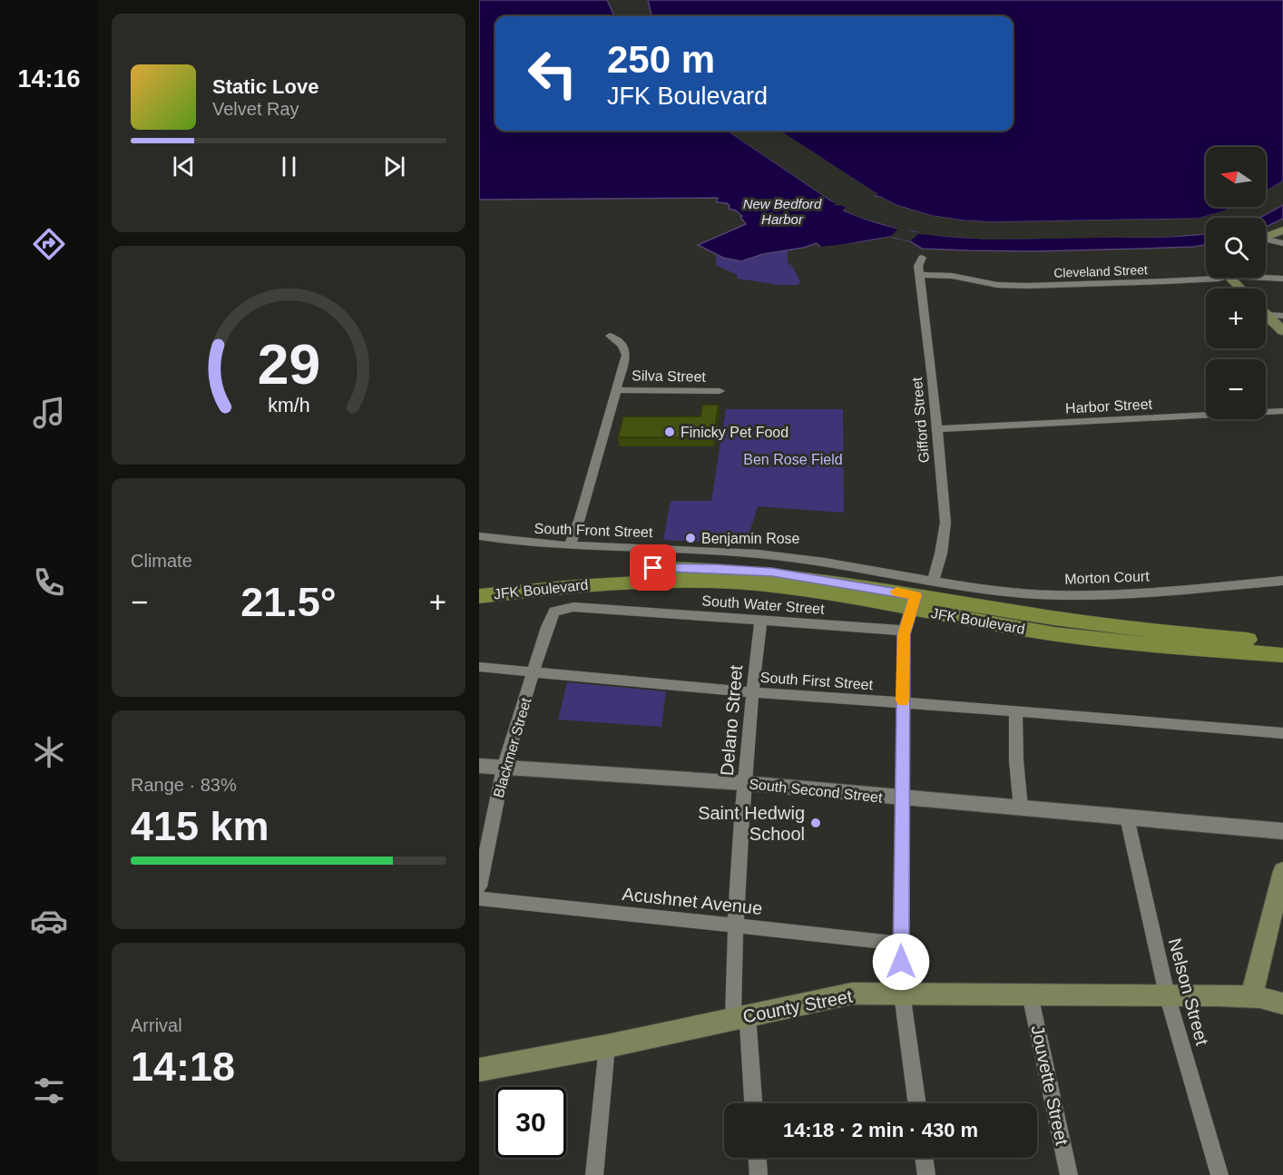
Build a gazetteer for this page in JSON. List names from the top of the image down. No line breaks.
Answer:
{"streets":{"main road":["JFK Boulevard","County Street"],"street":["Cleveland Street","Silva Street","Harbor Street","Gifford Street","South Front Street","Morton Court","South Water Street","South First Street","Delano Street","Blackmer Street","South Second Street","Acushnet Avenue","Nelson Street","Jouvette Street"]},"crossings":[["Cleveland Street","Gifford Street"],["Harbor Street","Gifford Street"],["Gifford Street","South Front Street"],["Gifford Street","Morton Court"],["South Front Street","Morton Court"],["South Water Street","Delano Street"],["South Water Street","Blackmer Street"],["South First Street","Delano Street"],["South First Street","Blackmer Street"],["Delano Street","South Second Street"],["Delano Street","Acushnet Avenue"],["Delano Street","County Street"],["Blackmer Street","South Second Street"],["South Second Street","Nelson Street"],["Nelson Street","County Street"],["County Street","Jouvette Street"]],"water":["New Bedford Harbor"],"parks":["Ben Rose Field"],"places":["Finicky Pet Food","Benjamin Rose","Saint Hedwig School"],"north":"left","page":{"tabs":"14:16","turn":["250 m","JFK Boulevard"],"song":["Static Love","Velvet Ray"],"map_buttons":["+","−"],"tile":["Climate",["Range · 83%","415 km"],["Arrival","14:18"]],"heat":["−","21.5°","+"],"limit":"30","trip":"14:18 · 2 min · 430 m","gauge":["29","km/h"]}}
